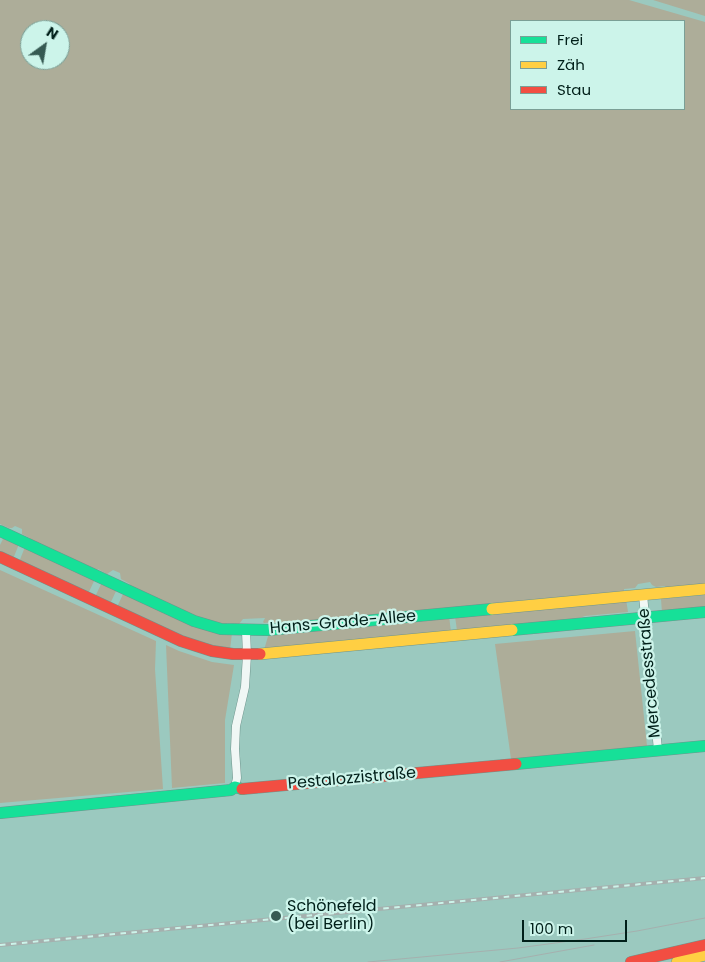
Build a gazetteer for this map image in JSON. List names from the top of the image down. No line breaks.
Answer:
{"streets":{"street":["Hans-Grade-Allee","Mercedesstraße","Pestalozzistraße"]},"crossings":[["Hans-Grade-Allee","Mercedesstraße"],["Mercedesstraße","Pestalozzistraße"]],"places":["Schönefeld (bei Berlin)"],"legend":["Frei","Zäh","Stau"],"scale_bar":"100 m","north":"top right"}
